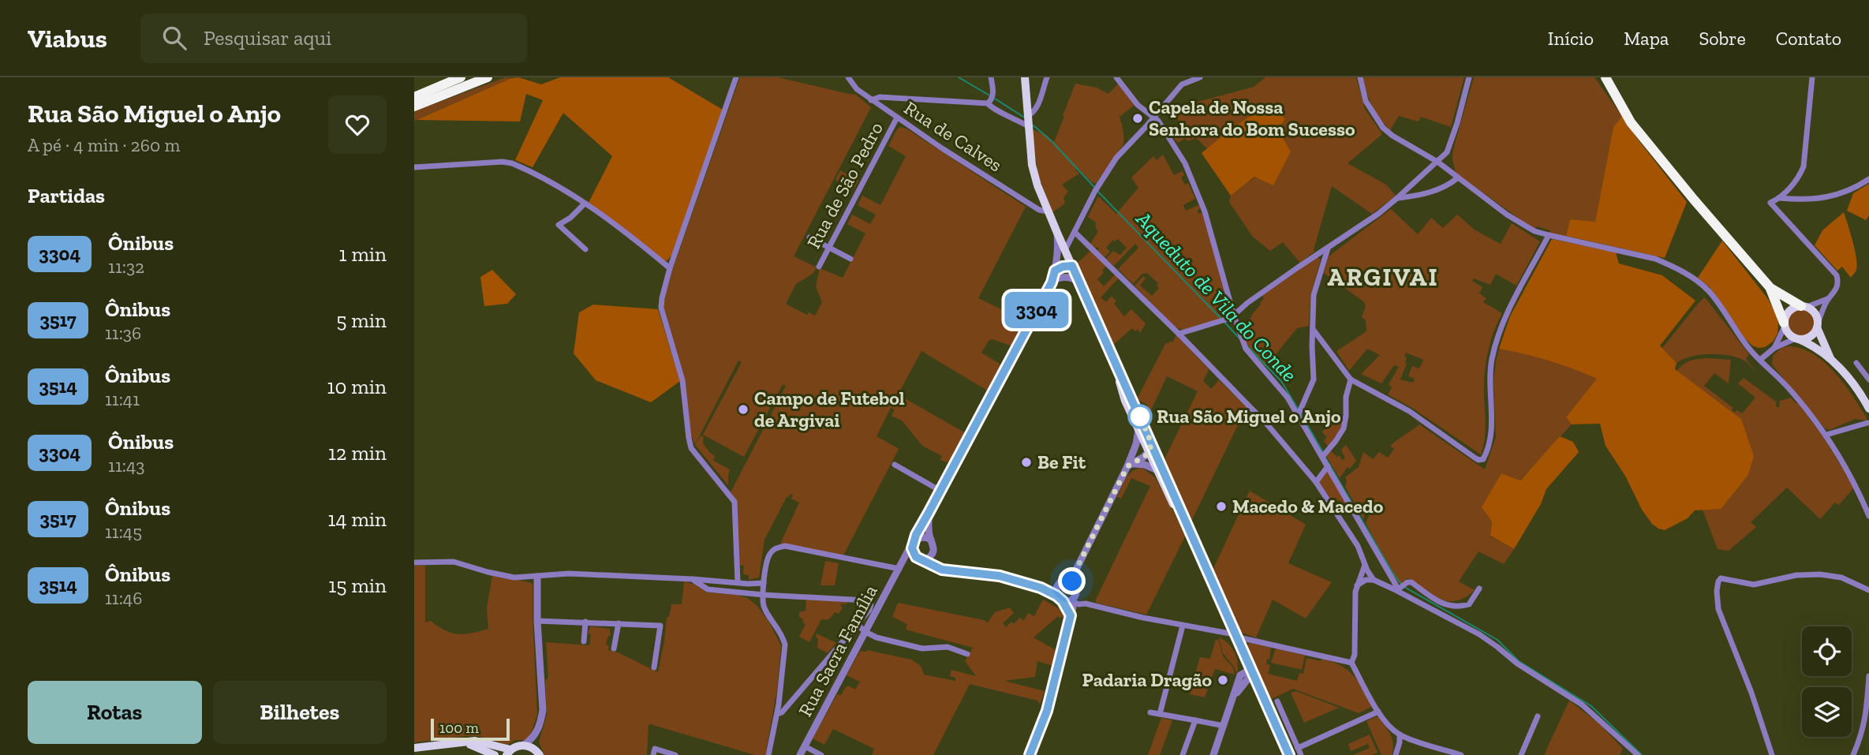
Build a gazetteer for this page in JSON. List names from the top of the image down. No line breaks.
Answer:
{"streets":{"street":["Rua de Calves","Rua de São Pedro","Rua Sacra Família"]},"crossings":[["Rua de Calves","Rua de São Pedro"]],"districts":["ARGIVAI"],"water":["Aqueduto de Vila do Conde"],"places":["Capela de Nossa Senhora do Bom Sucesso","Campo de Futebol de Argivai","Rua São Miguel o Anjo","Be Fit","Macedo & Macedo","Padaria Dragão"],"lines":["bus line 3304"],"scale_bar":"100 m","page":{"header":"Viabus","search":"Pesquisar aqui","nav":["Início","Mapa","Sobre","Contato"],"heading":[["Rua São Miguel o Anjo","A pé · 4 min · 260 m"],"Partidas"],"on_map":"3304","list":[{"mark":"3304","name":"Ônibus","note":"11:32","value":"1 min"},{"mark":"3517","name":"Ônibus","note":"11:36","value":"5 min"},{"mark":"3514","name":"Ônibus","note":"11:41","value":"10 min"},{"mark":"3304","name":"Ônibus","note":"11:43","value":"12 min"},{"mark":"3517","name":"Ônibus","note":"11:45","value":"14 min"},{"mark":"3514","name":"Ônibus","note":"11:46","value":"15 min"}],"buttons":["Rotas","Bilhetes"],"scale":"100 m"}}
